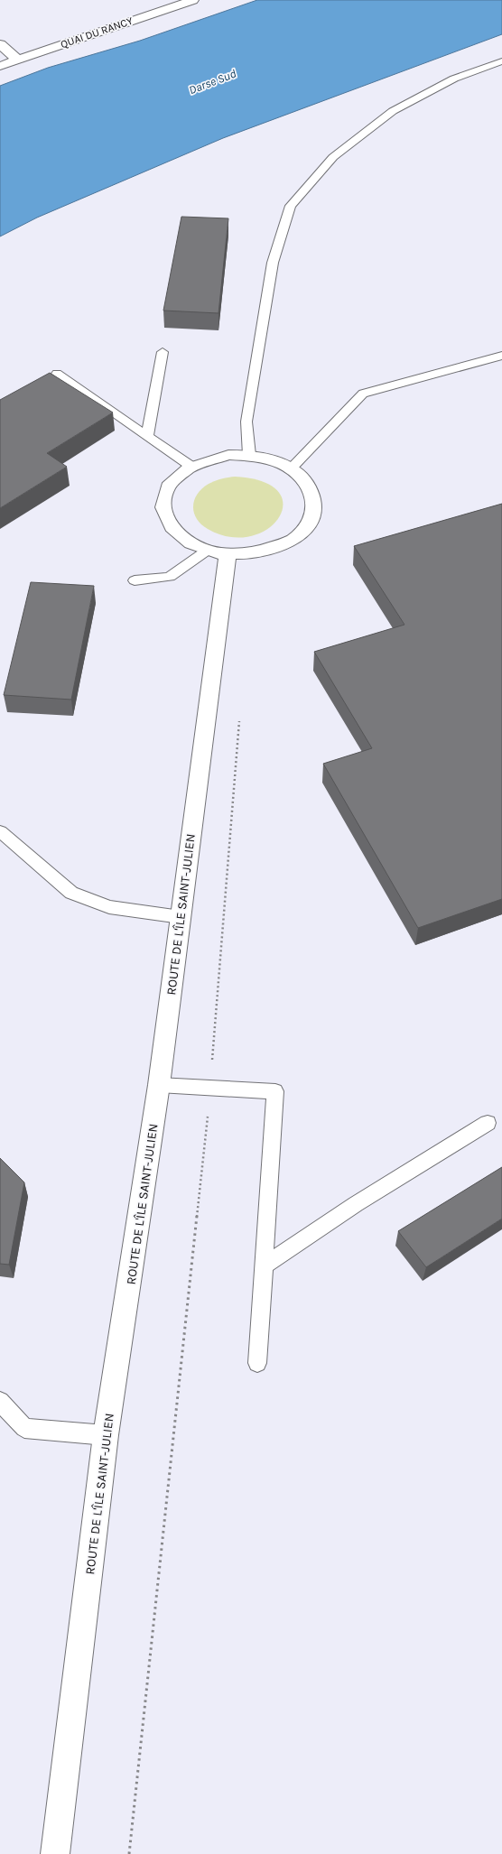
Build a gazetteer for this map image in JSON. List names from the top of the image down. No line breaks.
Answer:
{"streets":{"street":["QUAI DU RANCY","ROUTE DE L'ÎLE SAINT-JULIEN"]},"water":["Darse Sud"]}
